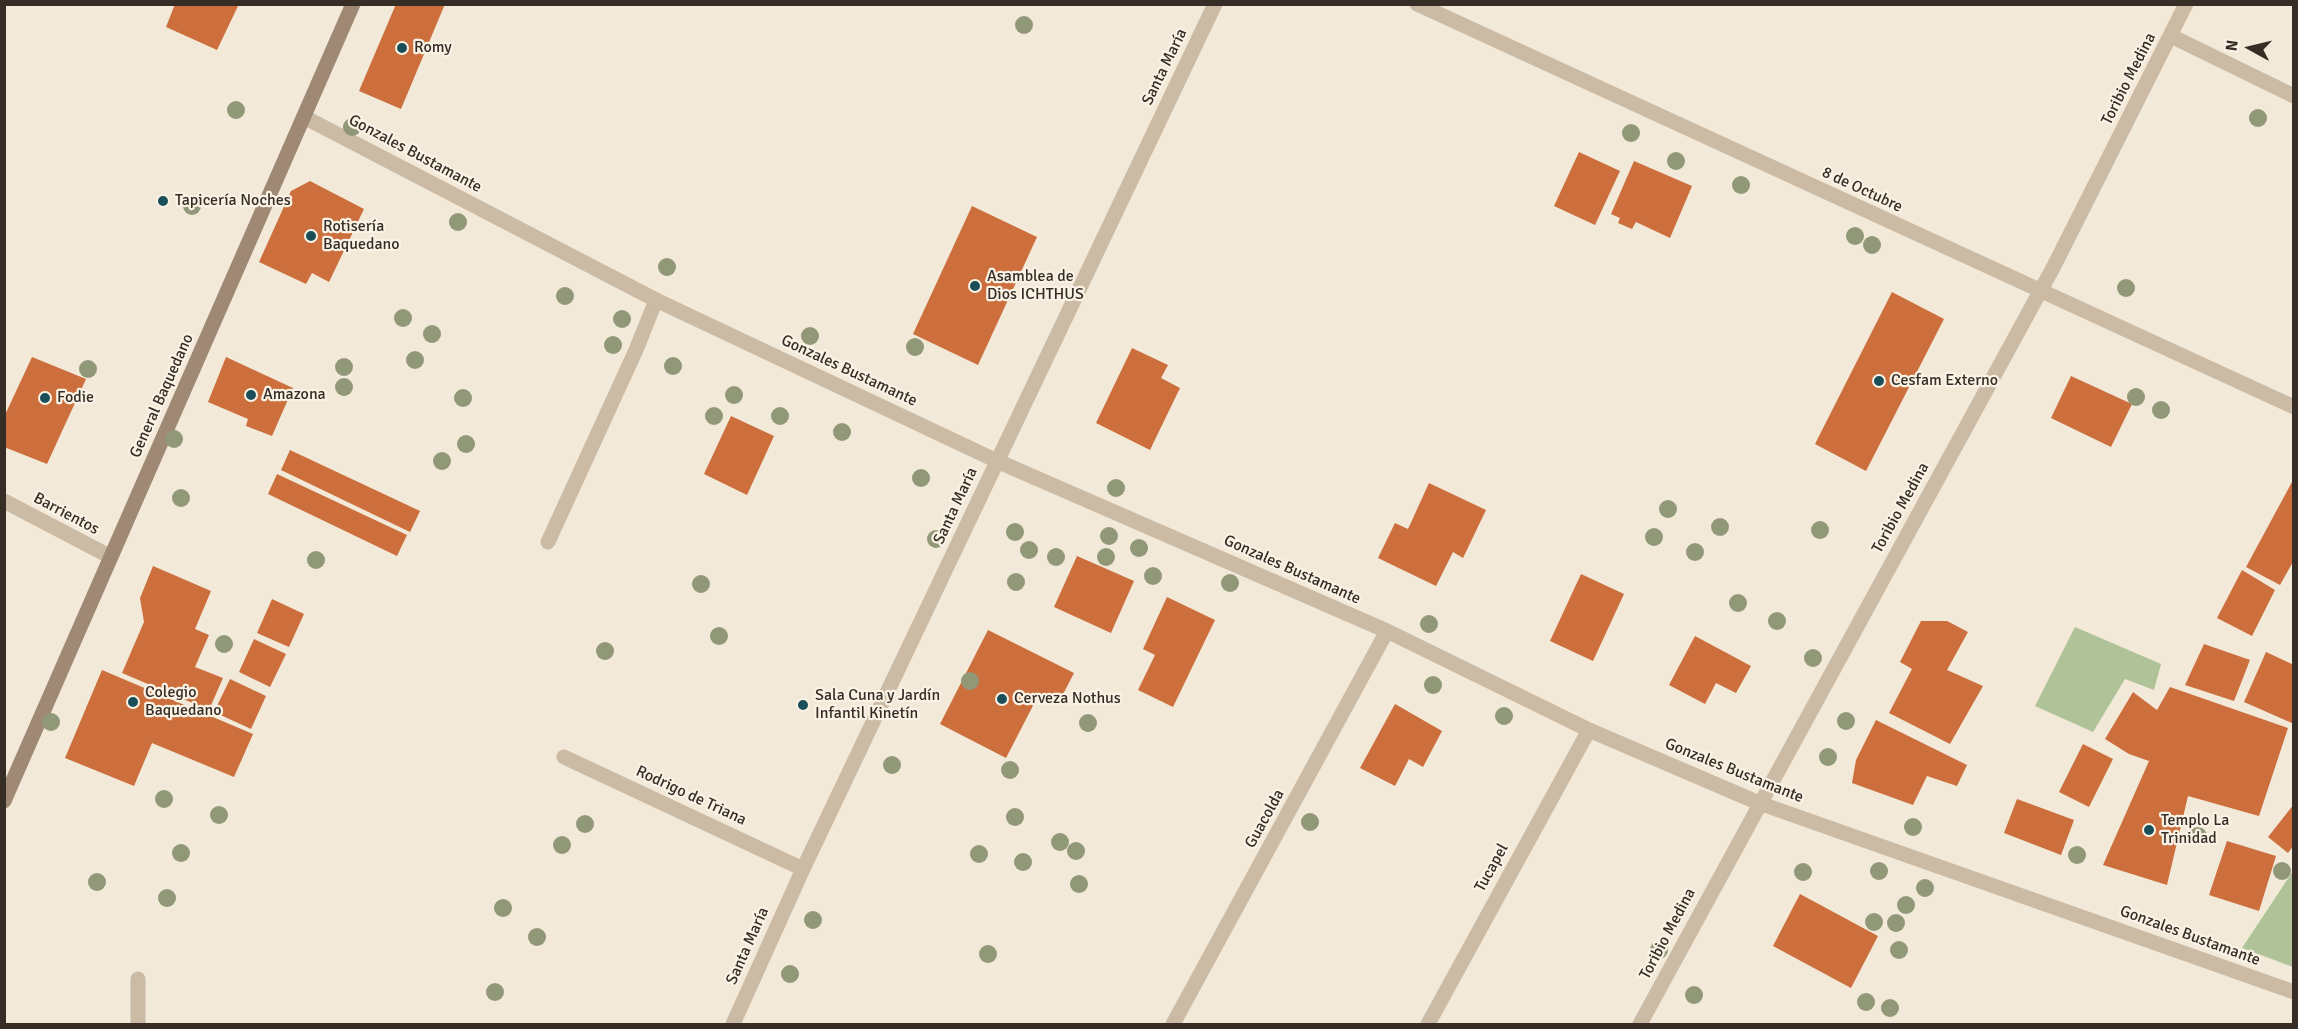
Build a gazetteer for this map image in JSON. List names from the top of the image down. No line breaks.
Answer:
{"streets":{"street":["Santa María","Toribio Medina","Gonzales Bustamante","8 de Octubre","General Baquedano","Barrientos","Rodrigo de Triana","Guacolda","Tucapel"]},"crossings":[["Santa María","Gonzales Bustamante"],["Santa María","Rodrigo de Triana"],["Toribio Medina","Gonzales Bustamante"],["Toribio Medina","8 de Octubre"],["Gonzales Bustamante","General Baquedano"],["Gonzales Bustamante","Guacolda"],["Gonzales Bustamante","Tucapel"],["General Baquedano","Barrientos"]],"places":["Romy","Tapicería Noches","Rotisería Baquedano","Asamblea de Dios ICHTHUS","Cesfam Externo","Amazona","Fodie","Cerveza Nothus","Colegio Baquedano","Sala Cuna y Jardín Infantil Kinetín","Templo La Trinidad"],"north":"left"}
